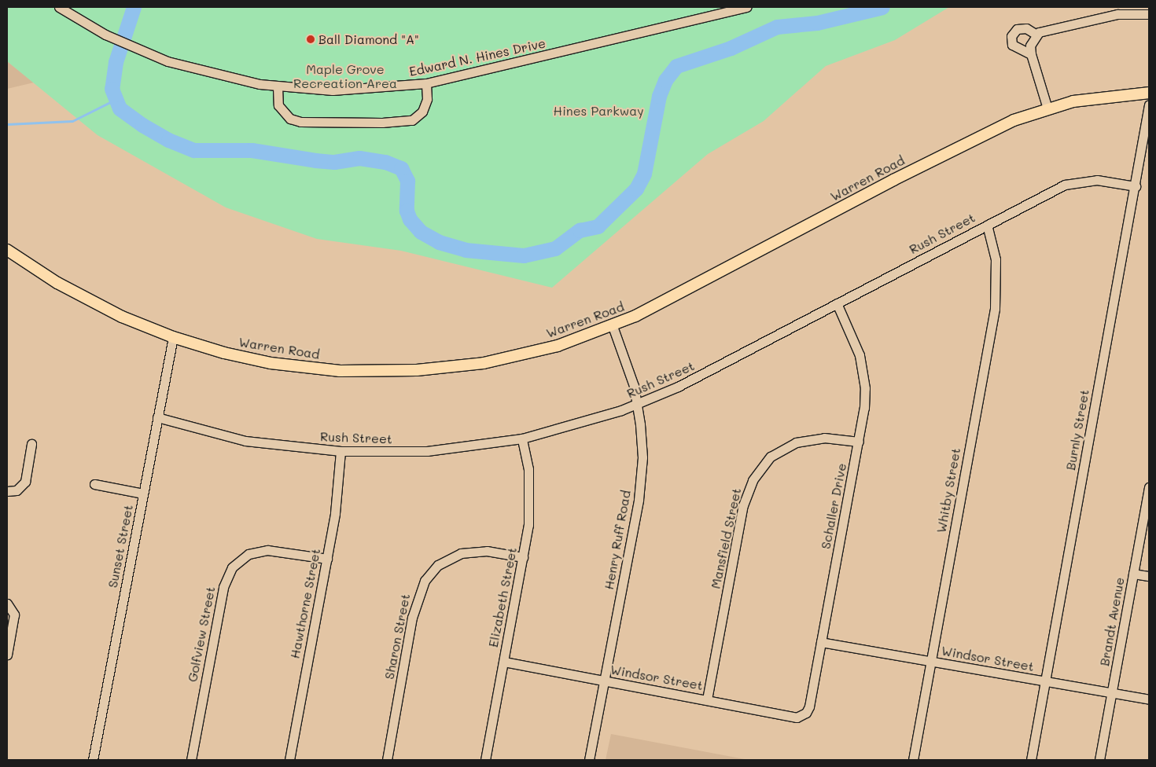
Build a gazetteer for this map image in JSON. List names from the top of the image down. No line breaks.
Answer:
{"streets":{"main road":["Warren Road"],"street":["Edward N. Hines Drive","Rush Street","Burnly Street","Whitby Street","Schaller Drive","Mansfield Street","Henry Ruff Road","Sunset Street","Elizabeth Street","Hawthorne Street","Brandt Avenue","Golfview Street","Sharon Street","Windsor Street"]},"crossings":[["Warren Road","Henry Ruff Road"],["Warren Road","Sunset Street"],["Rush Street","Burnly Street"],["Rush Street","Whitby Street"],["Rush Street","Schaller Drive"],["Rush Street","Henry Ruff Road"],["Rush Street","Sunset Street"],["Rush Street","Elizabeth Street"],["Rush Street","Hawthorne Street"],["Burnly Street","Windsor Street"],["Whitby Street","Windsor Street"],["Schaller Drive","Mansfield Street"],["Schaller Drive","Windsor Street"],["Mansfield Street","Windsor Street"],["Henry Ruff Road","Windsor Street"],["Elizabeth Street","Sharon Street"],["Elizabeth Street","Windsor Street"],["Hawthorne Street","Golfview Street"],["Brandt Avenue","Windsor Street"]],"parks":["Maple Grove Recreation Area","Hines Parkway"],"places":["Ball Diamond \"A\""]}
